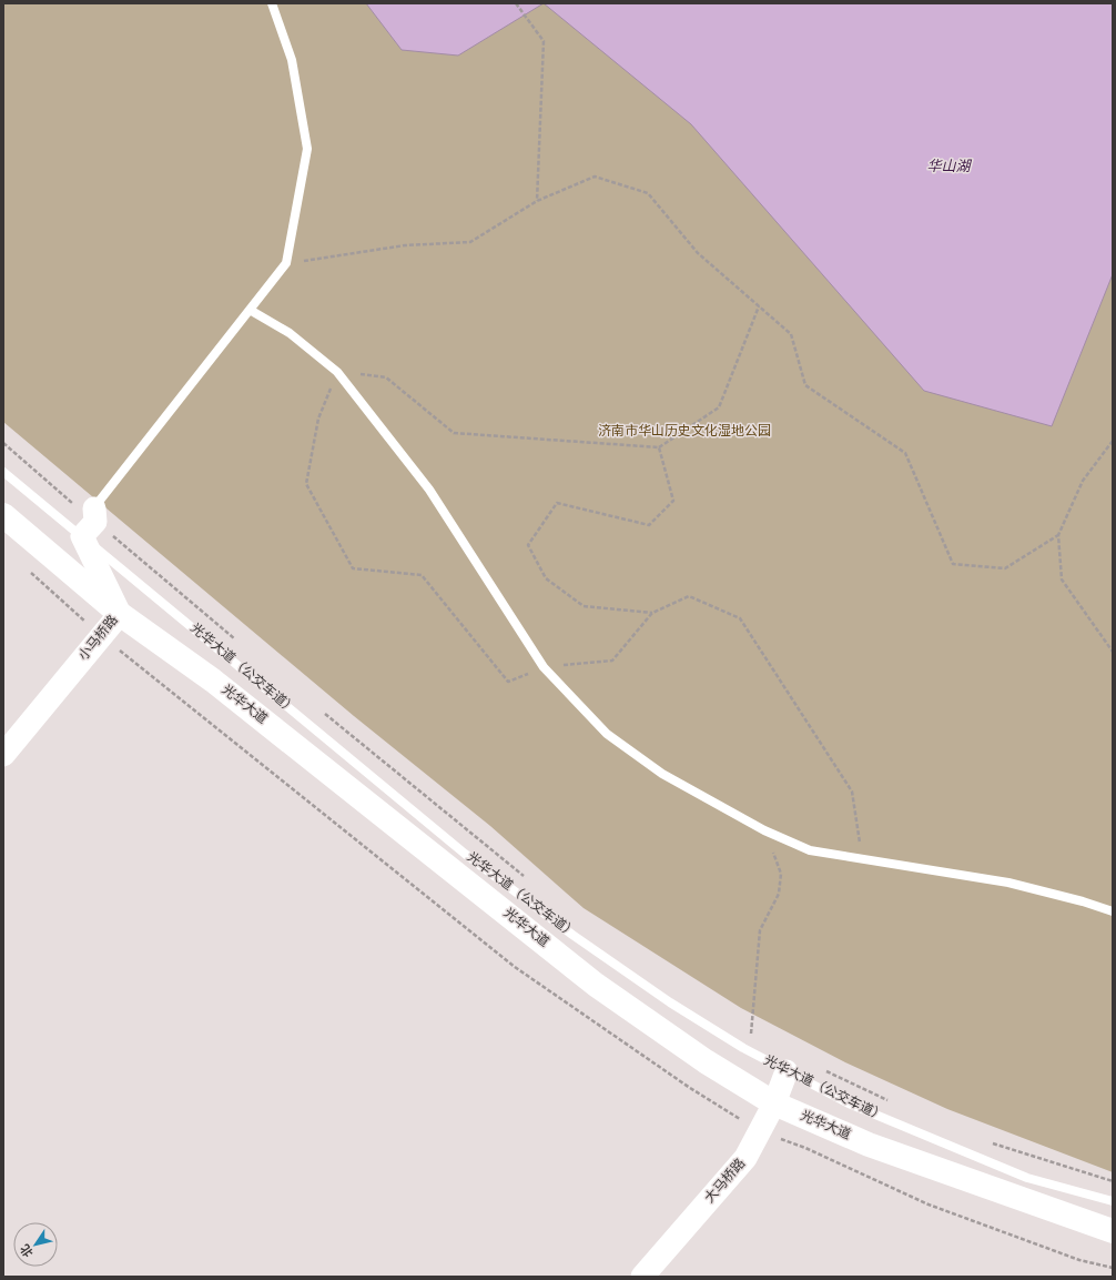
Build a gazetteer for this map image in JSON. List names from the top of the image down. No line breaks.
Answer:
{"streets":{"main road":["光华大道"],"street":["小马桥路","大马桥路"],"lane":["光华大道（公交车道）"]},"crossings":[["小马桥路","光华大道（公交车道）"],["小马桥路","光华大道"],["光华大道（公交车道）","大马桥路"],["光华大道","大马桥路"]],"water":["华山湖"],"parks":["济南市华山历史文化湿地公园"],"north":"bottom left"}
